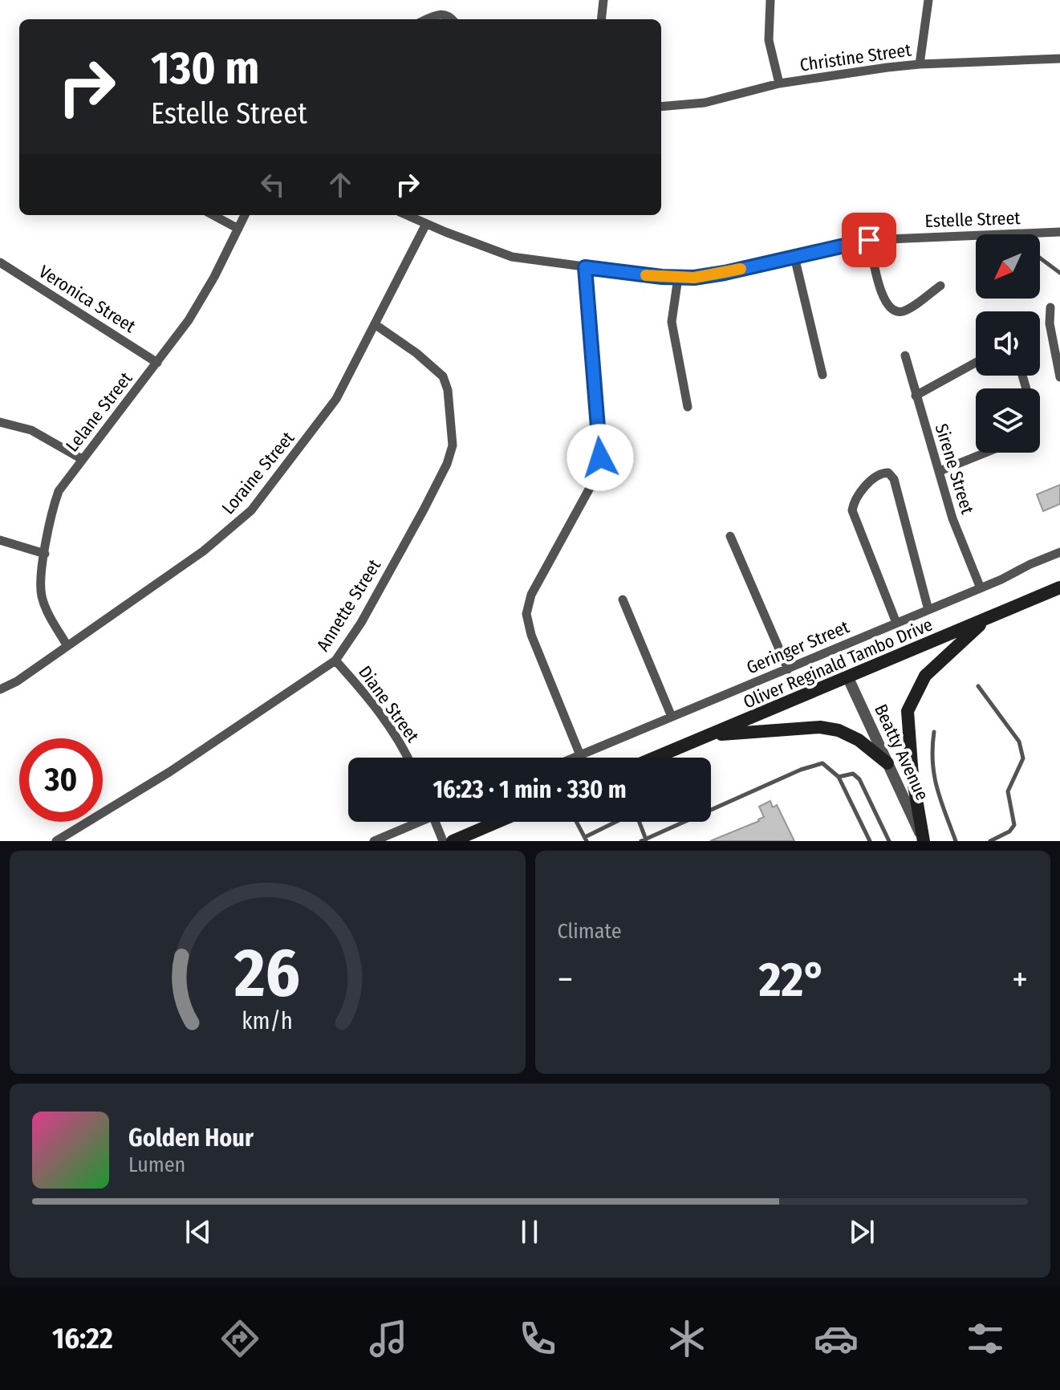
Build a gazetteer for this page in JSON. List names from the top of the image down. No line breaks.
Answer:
{"streets":{"main road":["Oliver Reginald Tambo Drive"],"street":["Christine Street","Estelle Street","Veronica Street","Lelane Street","Sirene Street","Loraine Street","Annette Street","Geringer Street","Diane Street","Beatty Avenue"]},"crossings":[["Estelle Street","Loraine Street"],["Veronica Street","Lelane Street"],["Lelane Street","Loraine Street"],["Sirene Street","Geringer Street"],["Loraine Street","Annette Street"],["Annette Street","Diane Street"],["Oliver Reginald Tambo Drive","Beatty Avenue"]],"north":"bottom left","page":{"turn":["130 m","Estelle Street"],"limit":"30","trip":"16:23 · 1 min · 330 m","tile":"Climate","heat":["−","22°","+"],"song":["Golden Hour","Lumen"],"tabs":"16:22","gauge":["26","km/h"]}}
